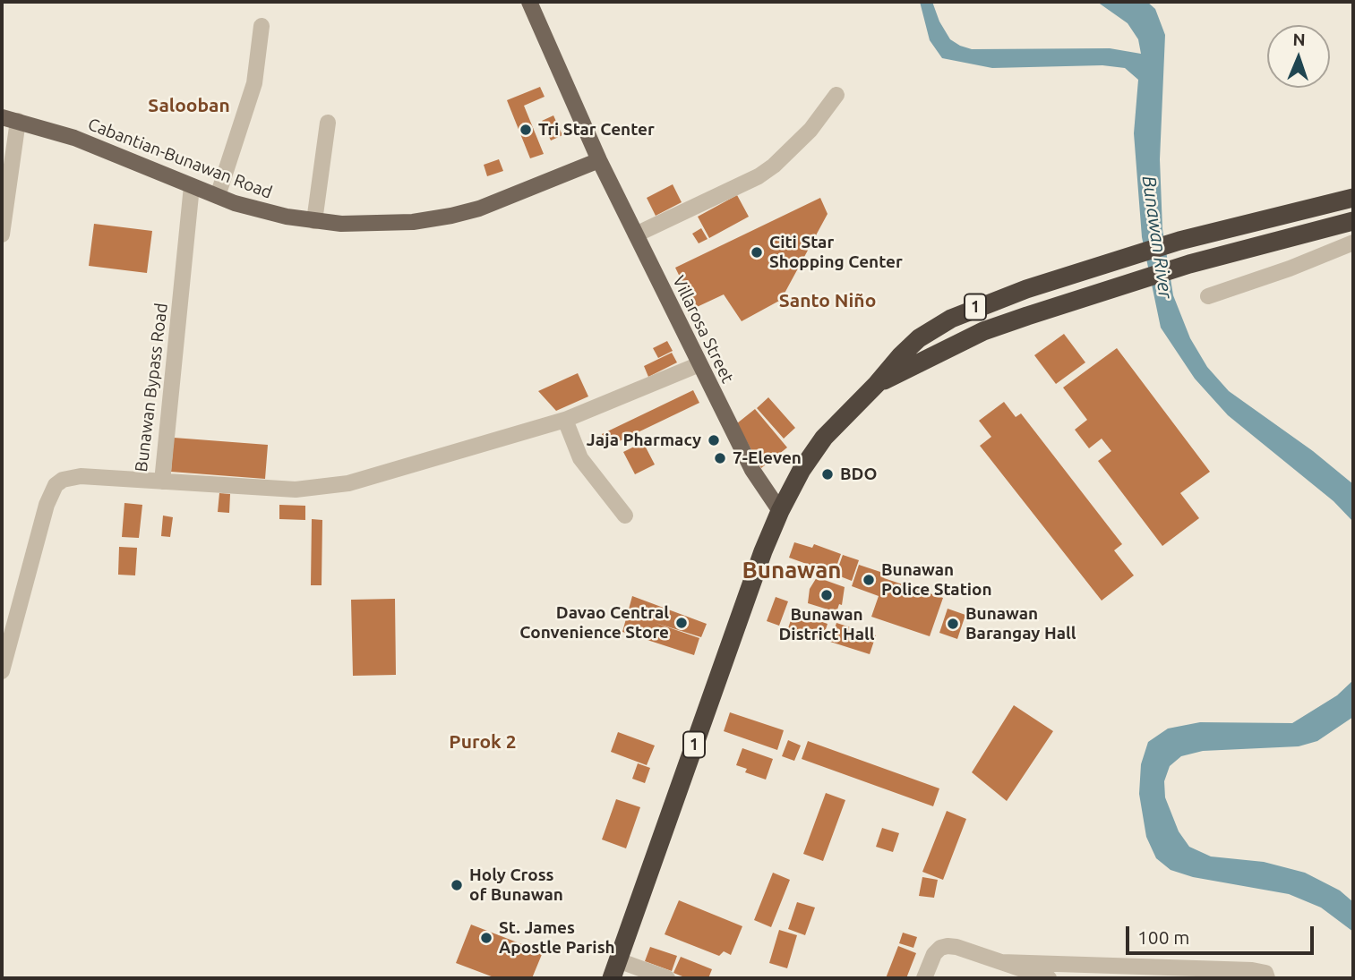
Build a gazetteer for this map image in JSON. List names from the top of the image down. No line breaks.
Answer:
{"streets":{"highway":["1"],"main road":["Cabantian-Bunawan Road","Villarosa Street"],"street":["Bunawan Bypass Road"]},"crossings":[["Cabantian-Bunawan Road","Villarosa Street"],["Cabantian-Bunawan Road","Bunawan Bypass Road"],["1","Villarosa Street"]],"districts":["Salooban","Santo Niño","Bunawan","Purok 2"],"water":["Bunawan River"],"places":["Tri Star Center","Citi Star Shopping Center","Jaja Pharmacy","7-Eleven","BDO","Bunawan Police Station","Bunawan District Hall","Davao Central Convenience Store","Bunawan Barangay Hall","Holy Cross of Bunawan","St. James Apostle Parish"],"scale_bar":"100 m","north":"top"}
